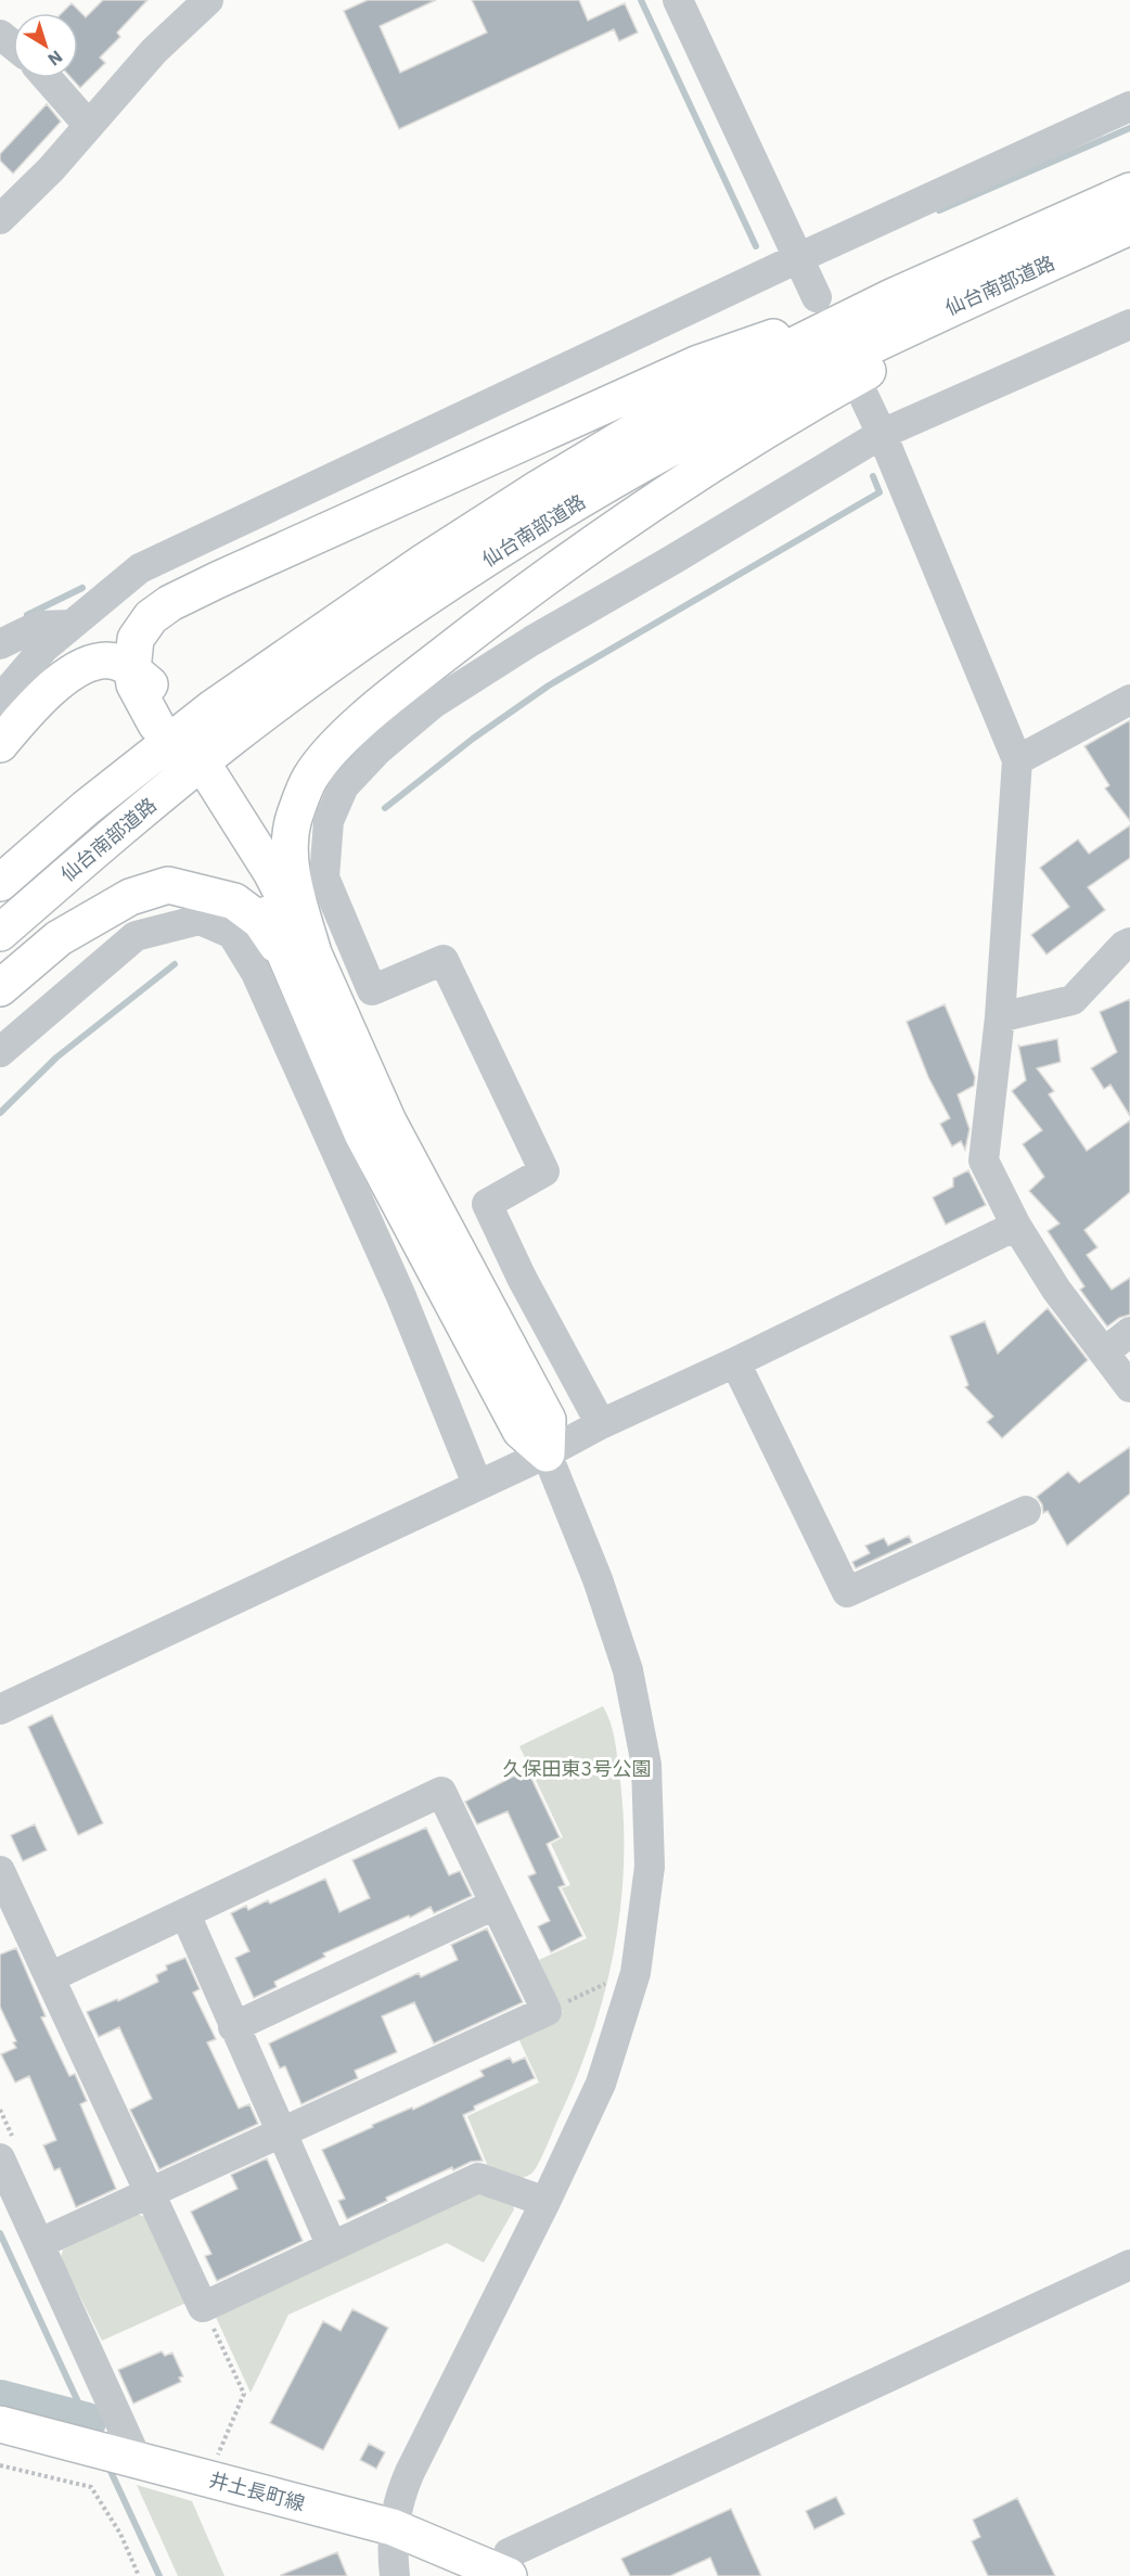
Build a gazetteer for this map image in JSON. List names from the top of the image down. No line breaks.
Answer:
{"streets":{"main road":["仙台南部道路","井土長町線"]},"parks":["久保田東3号公園"],"north":"bottom right"}
